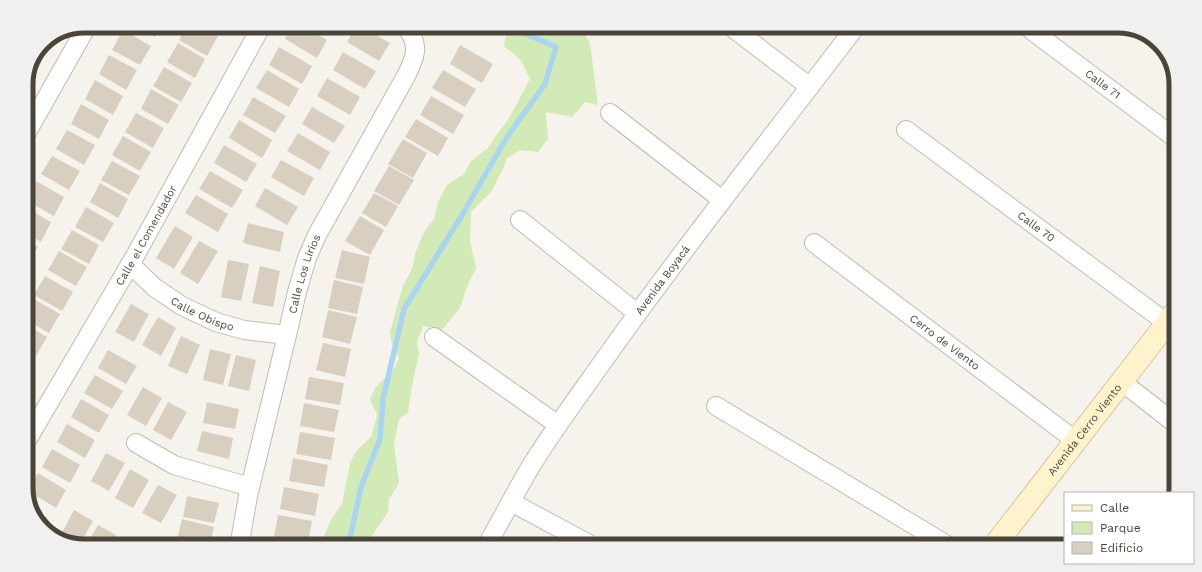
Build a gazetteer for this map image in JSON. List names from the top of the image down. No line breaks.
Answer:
{"streets":{"street":["Calle 71","Calle 70","Calle el Comendador","Calle Los Lirios","Avenida Boyacá","Calle Obispo","Cerro de Viento","Avenida Cerro Viento"]},"crossings":[["Calle el Comendador","Calle Obispo"],["Calle Los Lirios","Calle Obispo"],["Cerro de Viento","Avenida Cerro Viento"]],"legend":["Calle","Parque","Edificio"]}
